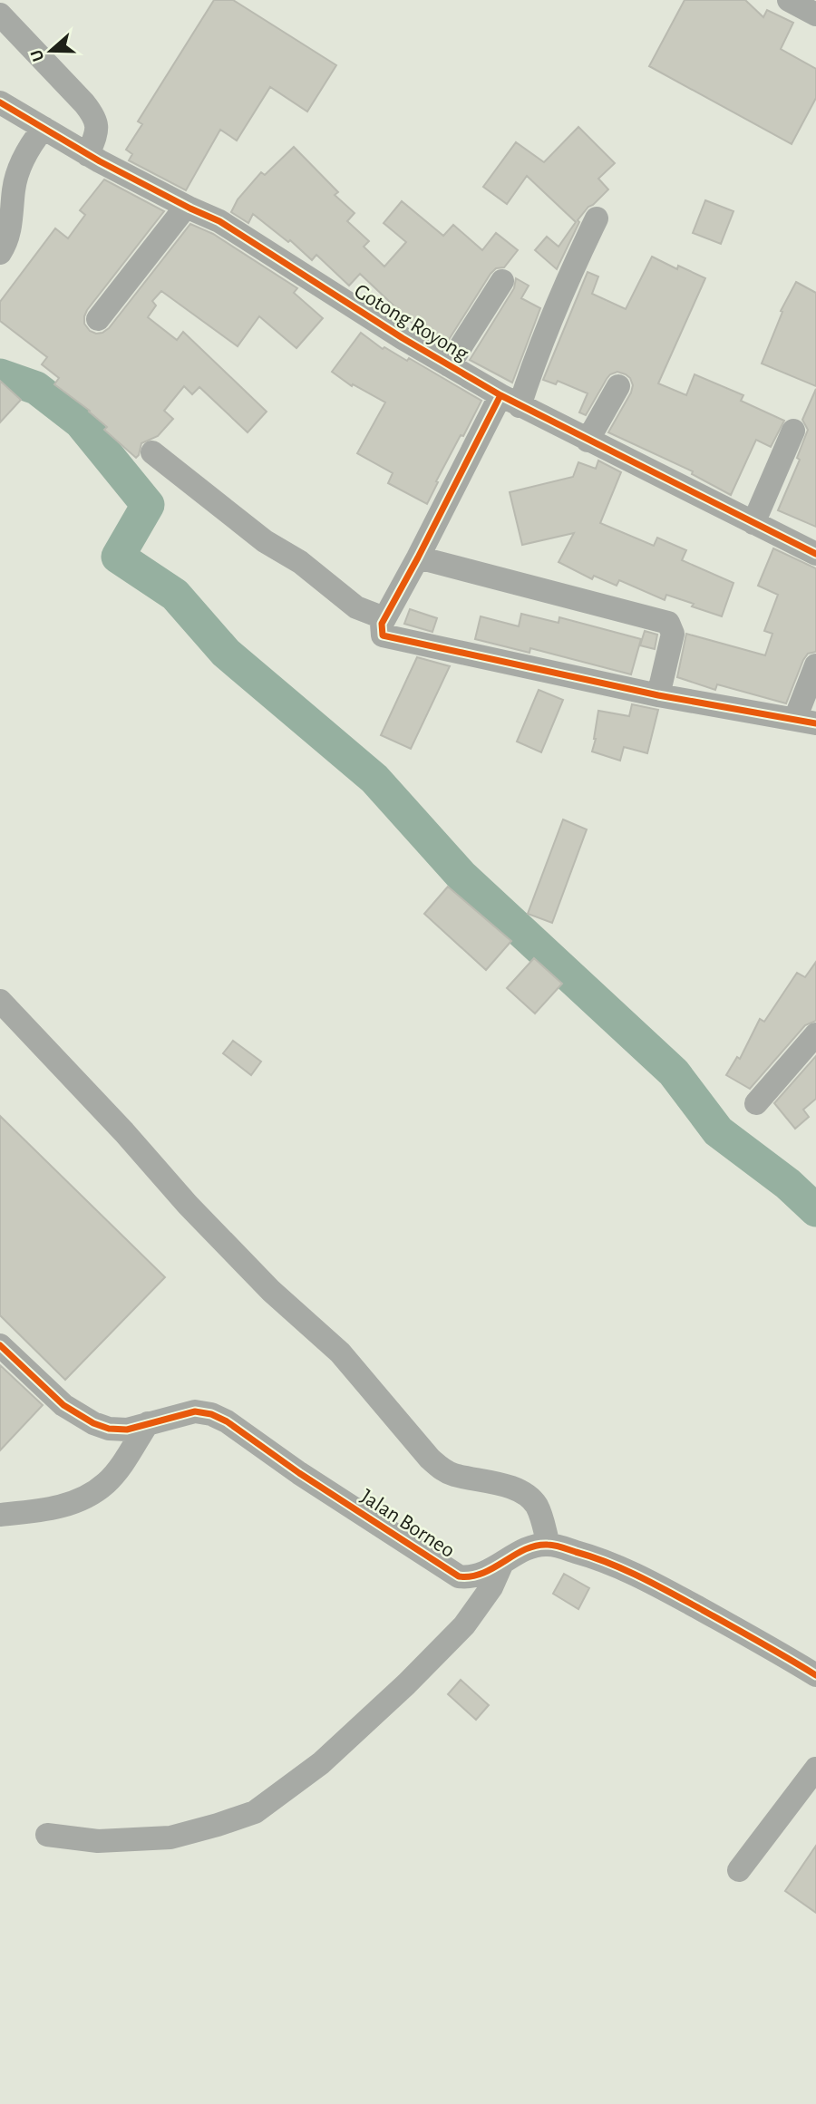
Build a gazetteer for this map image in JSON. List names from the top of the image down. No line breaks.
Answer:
{"streets":{"street":["Gotong Royong","Jalan Borneo"]},"north":"left"}
